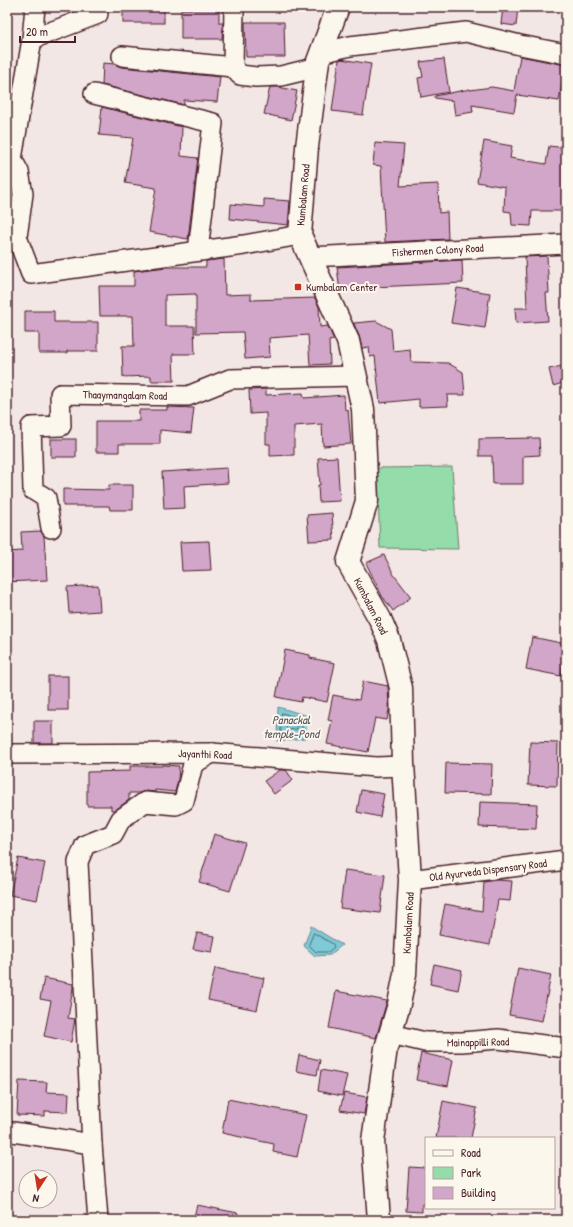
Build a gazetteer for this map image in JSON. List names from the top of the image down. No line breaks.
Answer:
{"streets":{"main road":["Kumbalam Road"],"street":["Fishermen Colony Road","Thaaymangalam Road","Jayanthi Road","Old Ayurveda Dispensary Road","Mainappilli Road"]},"crossings":[["Kumbalam Road","Fishermen Colony Road"],["Kumbalam Road","Thaaymangalam Road"],["Kumbalam Road","Jayanthi Road"],["Kumbalam Road","Old Ayurveda Dispensary Road"],["Kumbalam Road","Mainappilli Road"]],"water":["Panackal temple-Pond"],"places":{"transit":["Kumbalam Center"]},"legend":["Road","Park","Building"],"scale_bar":"20 m","north":"bottom"}
